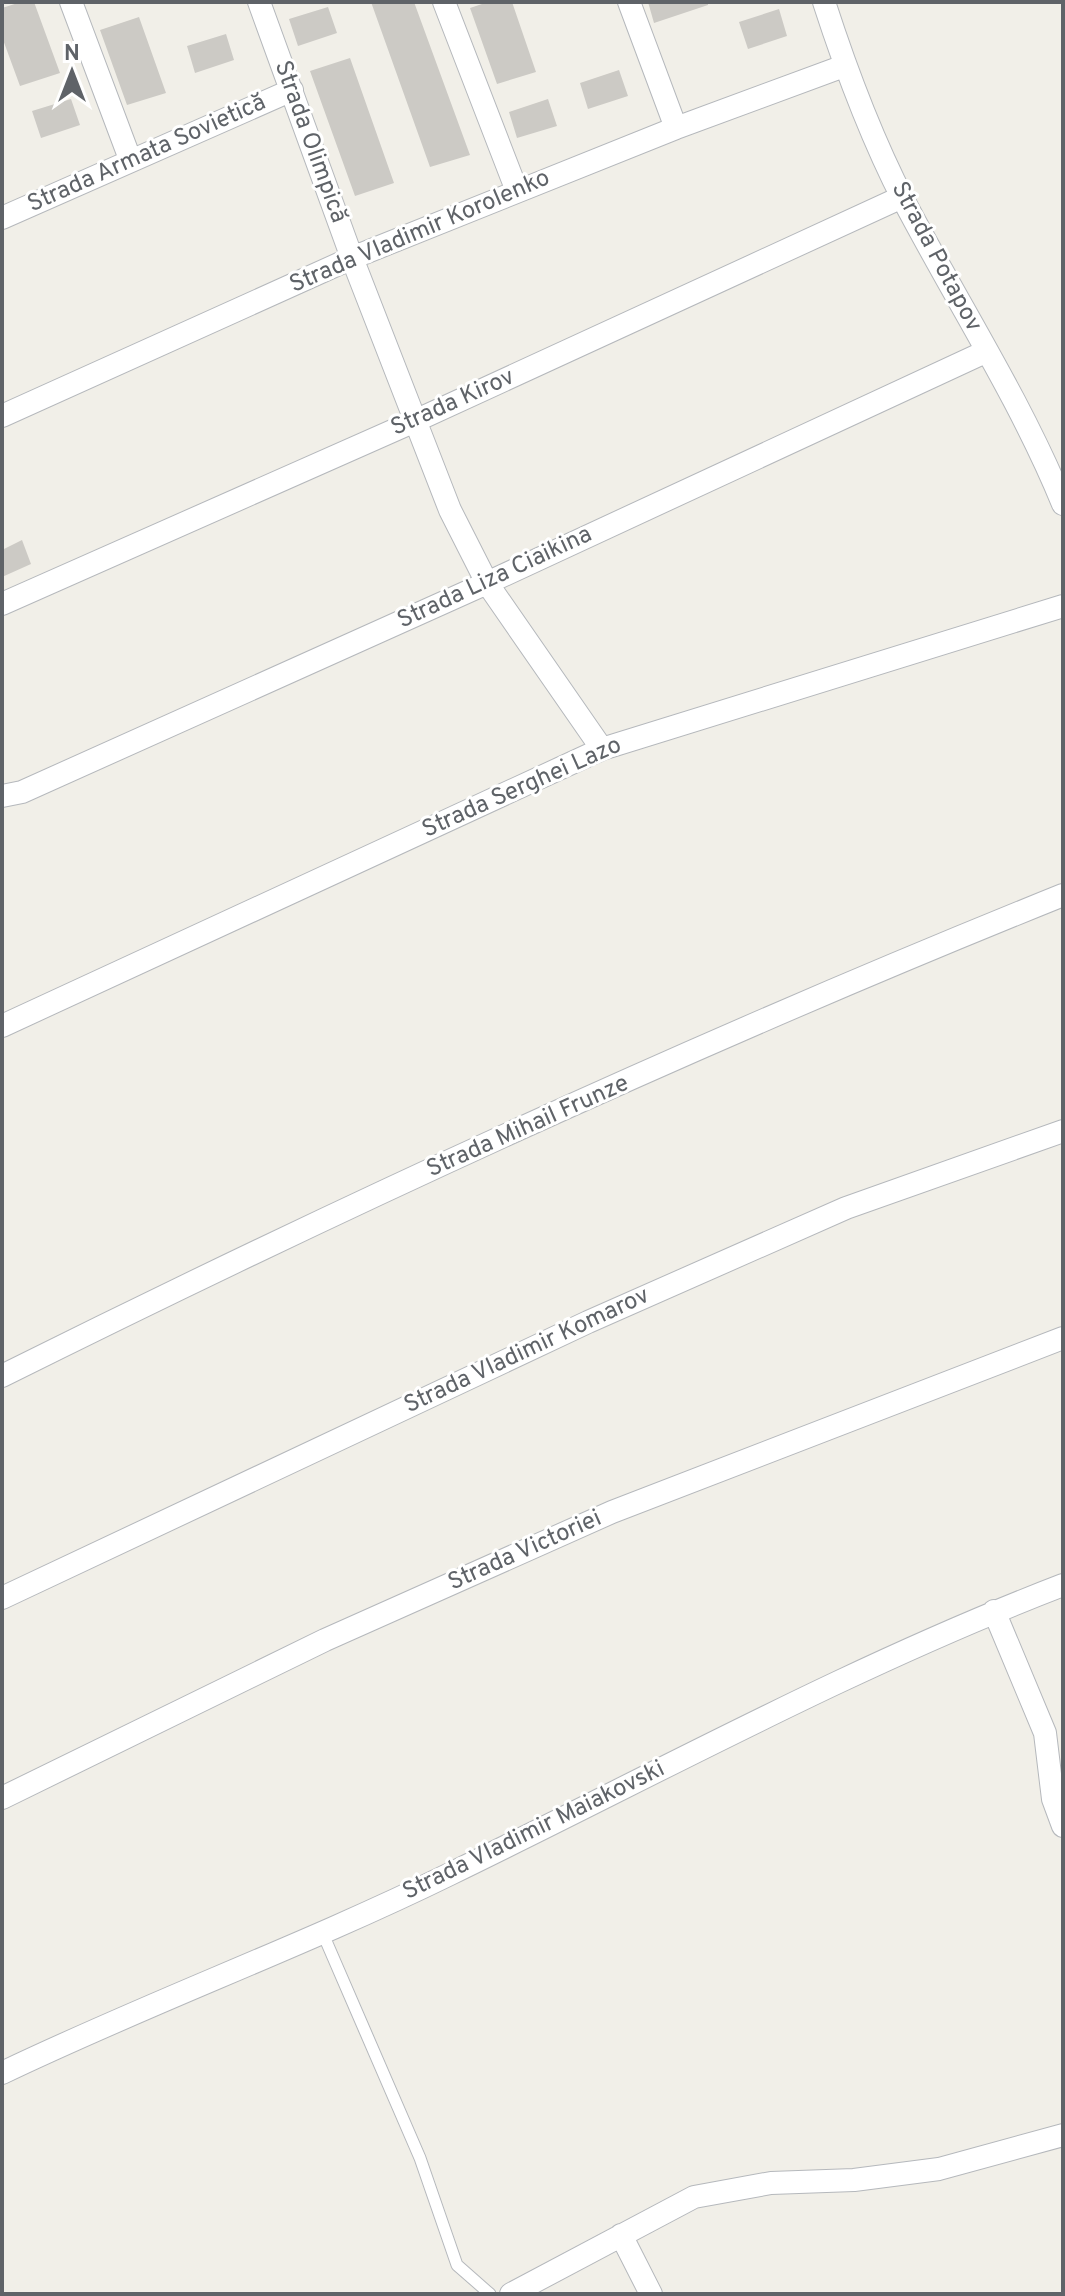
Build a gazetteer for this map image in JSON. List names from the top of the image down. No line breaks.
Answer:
{"streets":{"street":["Strada Olimpică","Strada Armata Sovietică","Strada Vladimir Korolenko","Strada Potapov","Strada Kirov","Strada Liza Ciaikina","Strada Serghei Lazo","Strada Mihail Frunze","Strada Vladimir Komarov","Strada Victoriei","Strada Vladimir Maiakovski"]},"crossings":[["Strada Olimpică","Strada Armata Sovietică"],["Strada Olimpică","Strada Vladimir Korolenko"],["Strada Olimpică","Strada Kirov"],["Strada Olimpică","Strada Liza Ciaikina"],["Strada Olimpică","Strada Serghei Lazo"],["Strada Vladimir Korolenko","Strada Potapov"],["Strada Potapov","Strada Kirov"],["Strada Potapov","Strada Liza Ciaikina"]],"north":"top"}
